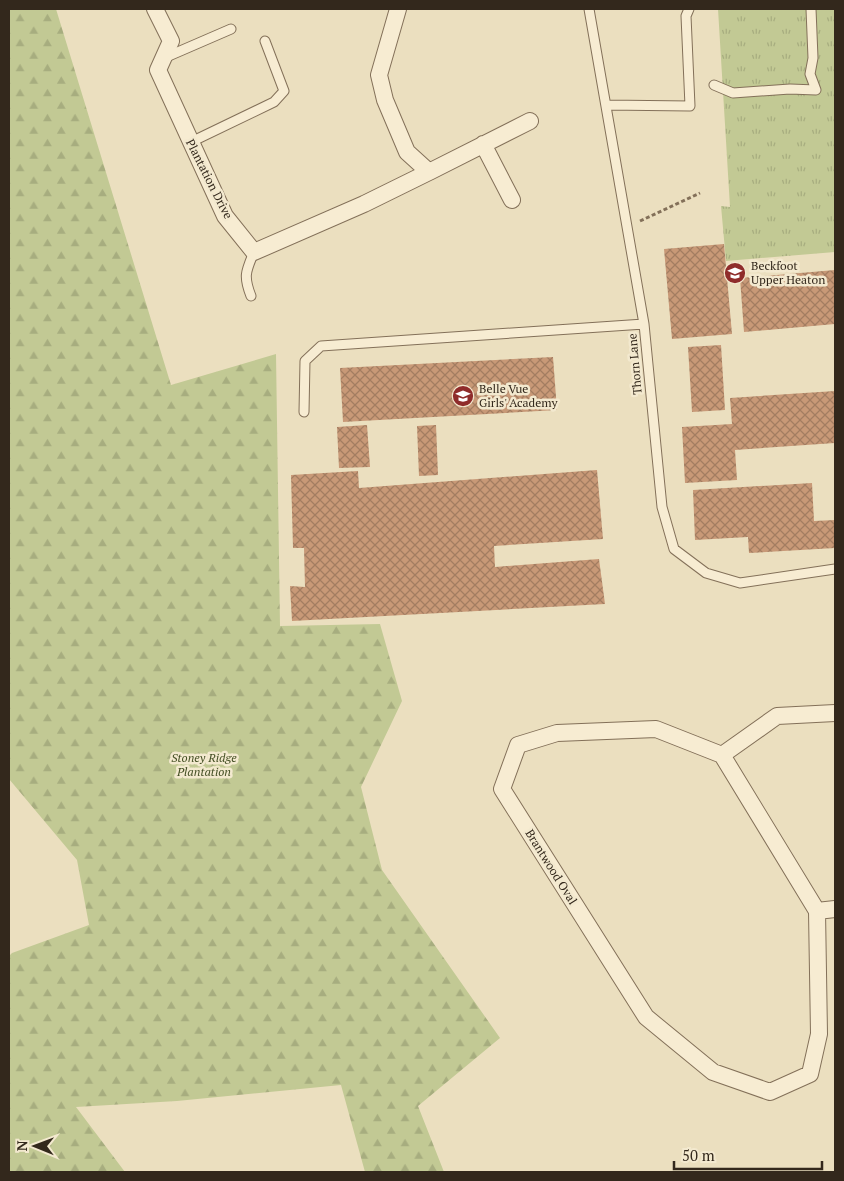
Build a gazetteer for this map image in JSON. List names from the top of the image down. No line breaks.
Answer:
{"streets":{"street":["Plantation Drive","Brantwood Oval"],"lane":["Thorn Lane"]},"parks":["Stoney Ridge Plantation"],"places":{"school or university":["Beckfoot Upper Heaton","Belle Vue Girls' Academy"]},"scale_bar":"50 m","north":"left"}
